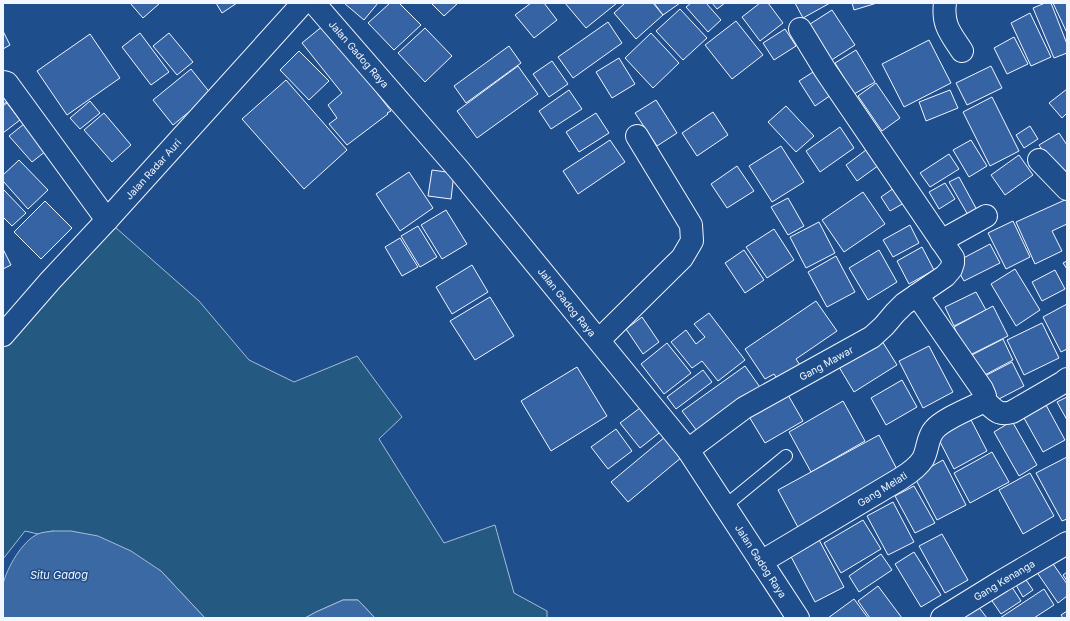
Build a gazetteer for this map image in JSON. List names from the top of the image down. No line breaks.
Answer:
{"streets":{"street":["Jalan Gadog Raya","Jalan Radar Auri","Gang Mawar","Gang Melati","Gang Kenanga"]},"crossings":[["Jalan Gadog Raya","Gang Mawar"],["Jalan Gadog Raya","Gang Melati"]],"water":["Situ Gadog"]}
